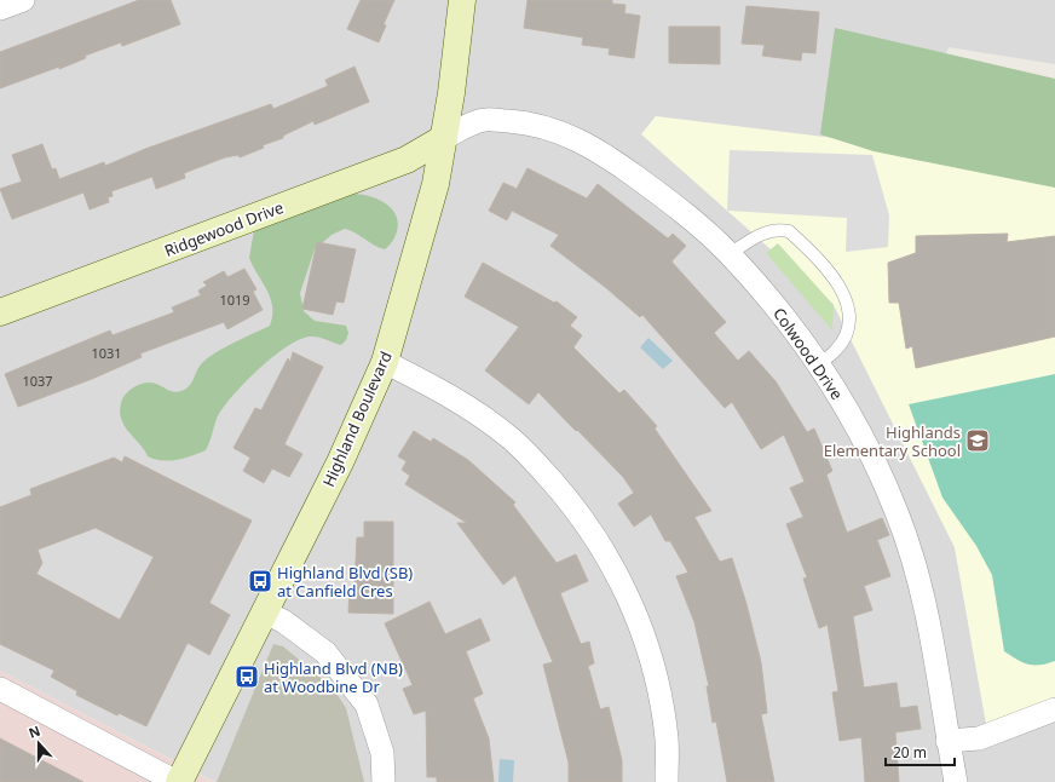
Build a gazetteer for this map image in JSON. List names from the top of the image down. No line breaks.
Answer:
{"streets":{"street":["Ridgewood Drive","Colwood Drive","Highland Boulevard"]},"crossings":[["Ridgewood Drive","Colwood Drive"],["Ridgewood Drive","Highland Boulevard"],["Colwood Drive","Highland Boulevard"]],"places":{"school or university":["Highlands Elementary School"],"bus stop":["Highland Blvd (SB) at Canfield Cres","Highland Blvd (NB) at Woodbine Dr"]},"house_numbers":["1019","1031","1037"],"scale_bar":"20 m","north":"top"}
